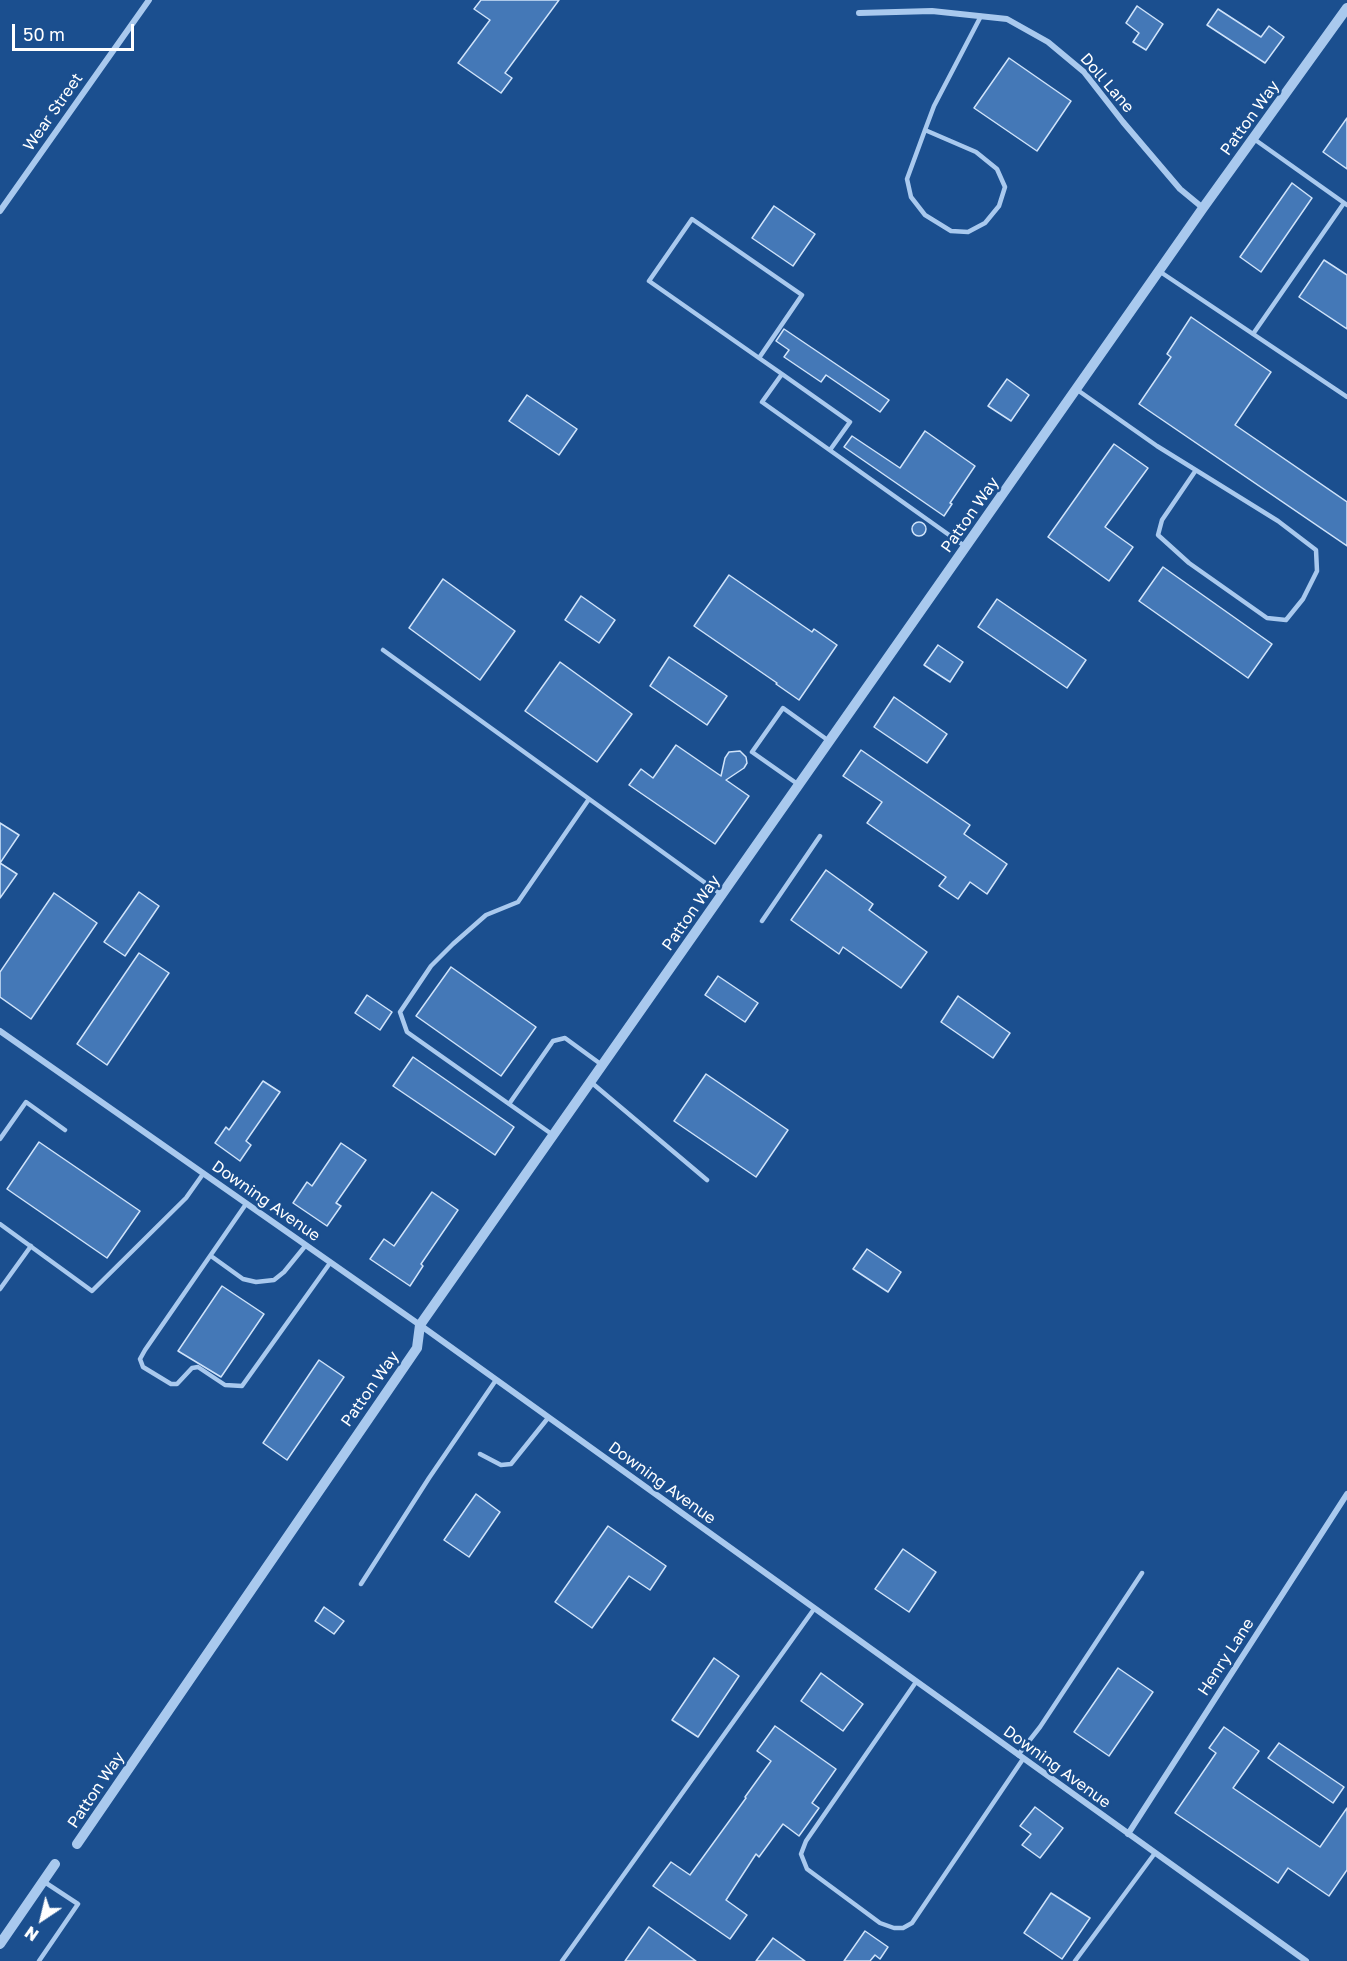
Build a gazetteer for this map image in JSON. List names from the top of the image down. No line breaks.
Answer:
{"streets":{"street":["Doll Lane","Wear Street","Patton Way","Downing Avenue","Henry Lane"]},"crossings":[["Doll Lane","Patton Way"],["Patton Way","Downing Avenue"],["Downing Avenue","Henry Lane"]],"scale_bar":"50 m","north":"bottom left"}
